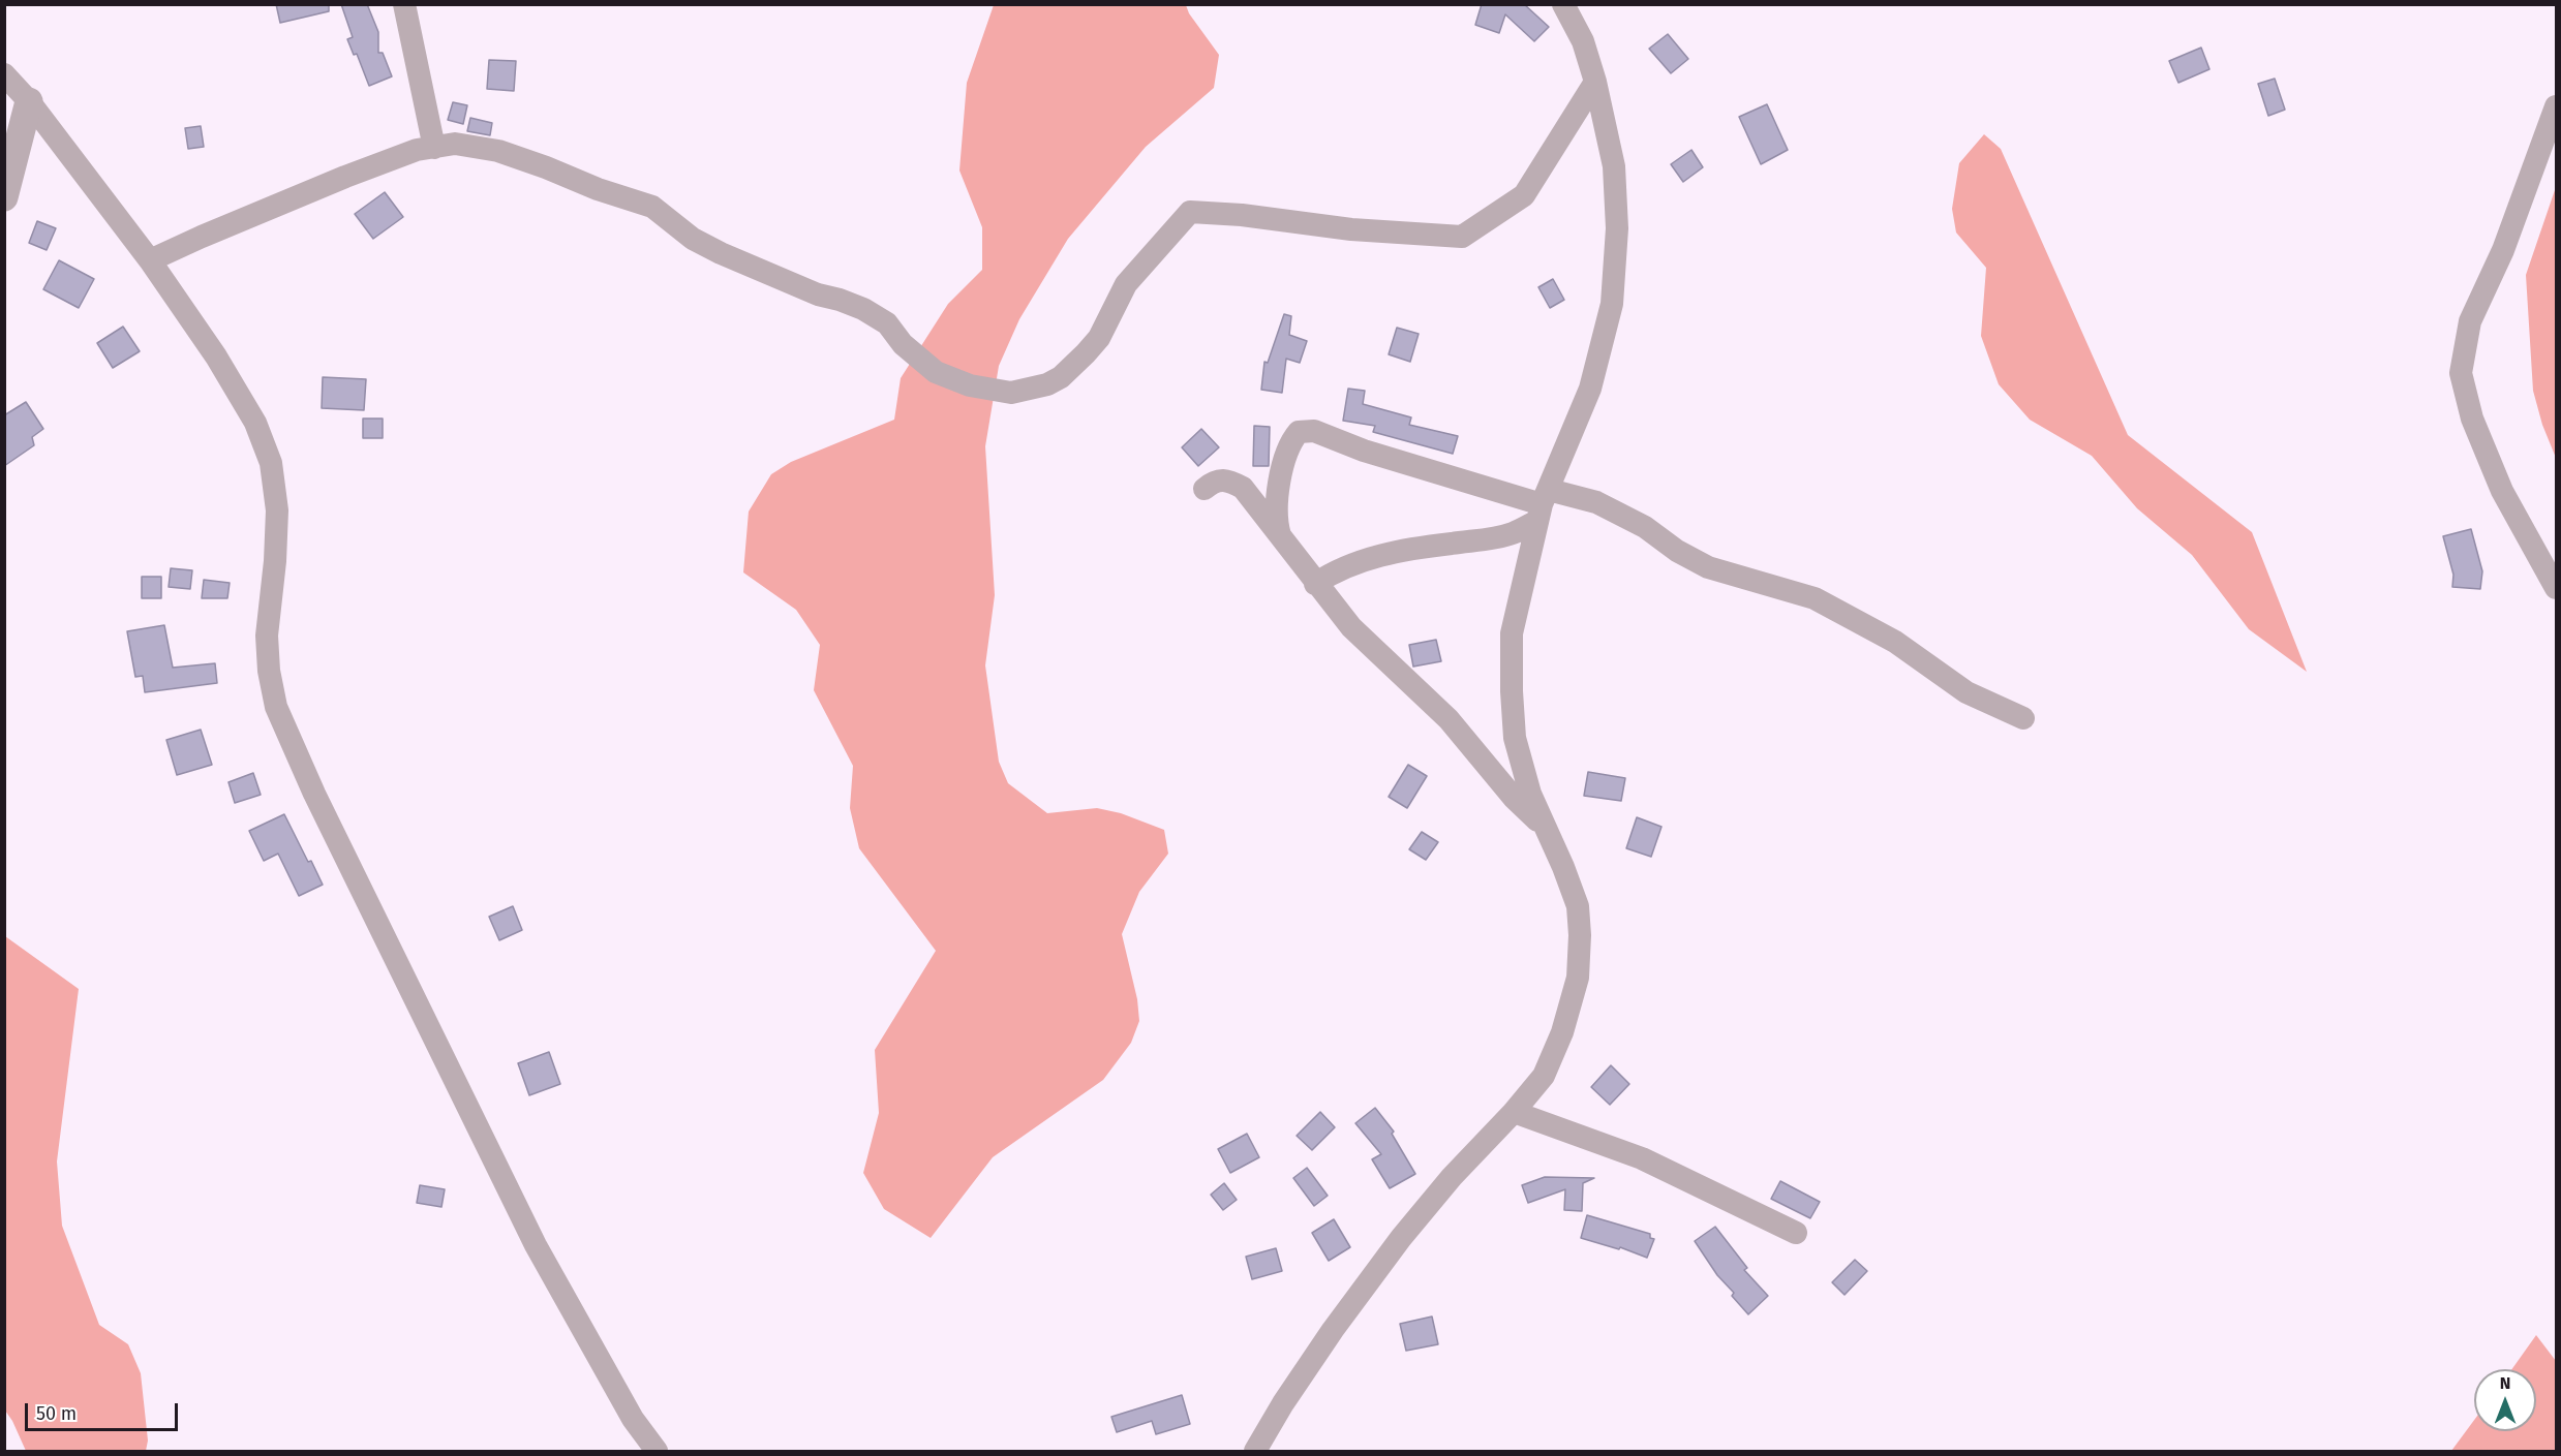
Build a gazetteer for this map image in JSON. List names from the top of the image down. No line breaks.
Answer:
{"scale_bar":"50 m","north":"top"}
